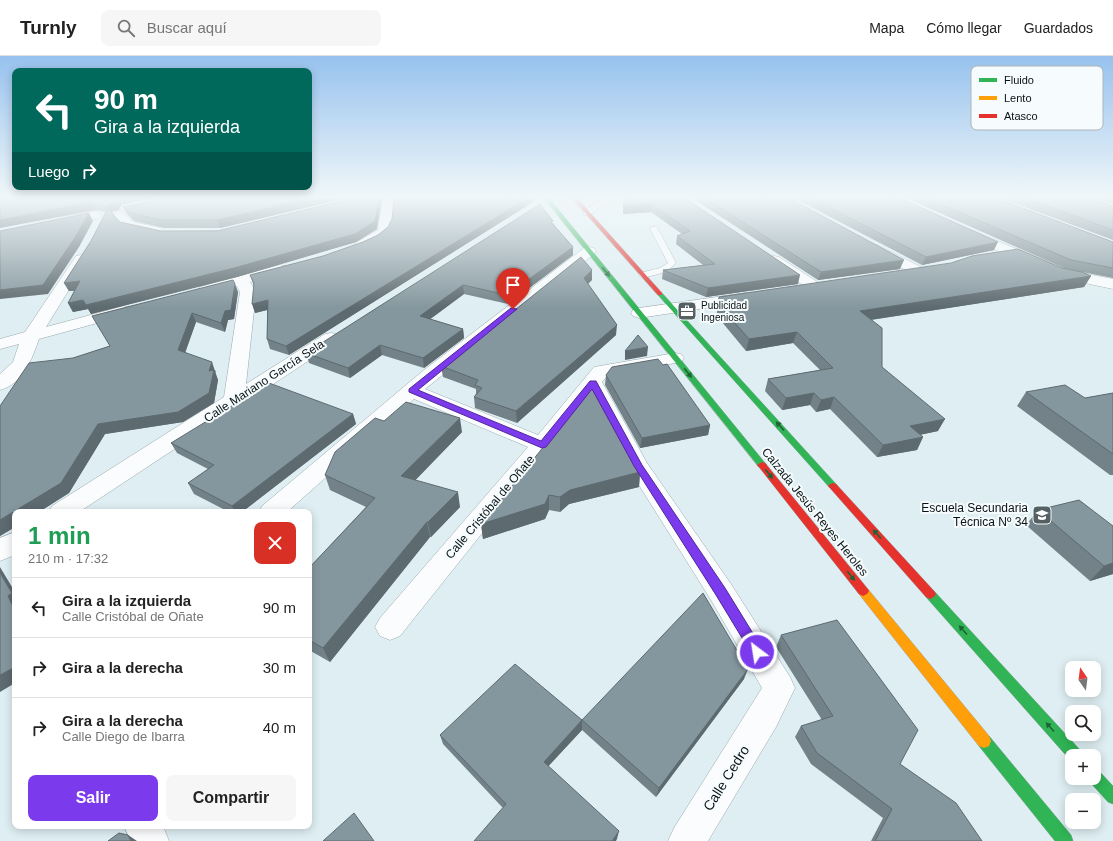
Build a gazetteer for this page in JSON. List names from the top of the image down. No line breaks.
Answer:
{"streets":{"street":["Calle Mariano García Sela","Calle Cristóbal de Oñate","Calzada Jesús Reyes Heroles","Calle Cedro"]},"crossings":[["Calle Cristóbal de Oñate","Calzada Jesús Reyes Heroles"],["Calle Cristóbal de Oñate","Calle Cedro"]],"places":{"office":["Publicidad Ingeniosa"],"school or university":["Escuela Secundaria Técnica Nº 34"]},"legend":["Fluido","Lento","Atasco"],"north":"top","page":{"header":"Turnly","search":"Buscar aquí","nav":["Mapa","Cómo llegar","Guardados"],"turn":["90 m","Gira a la izquierda"],"then":"Luego","heading":["1 min","210 m · 17:32"],"list":[{"name":"Gira a la izquierda","note":"Calle Cristóbal de Oñate","value":"90 m"},{"name":"Gira a la derecha","value":"30 m"},{"name":"Gira a la derecha","note":"Calle Diego de Ibarra","value":"40 m"}],"map_buttons":["+","−"],"buttons":["Salir","Compartir"]}}
